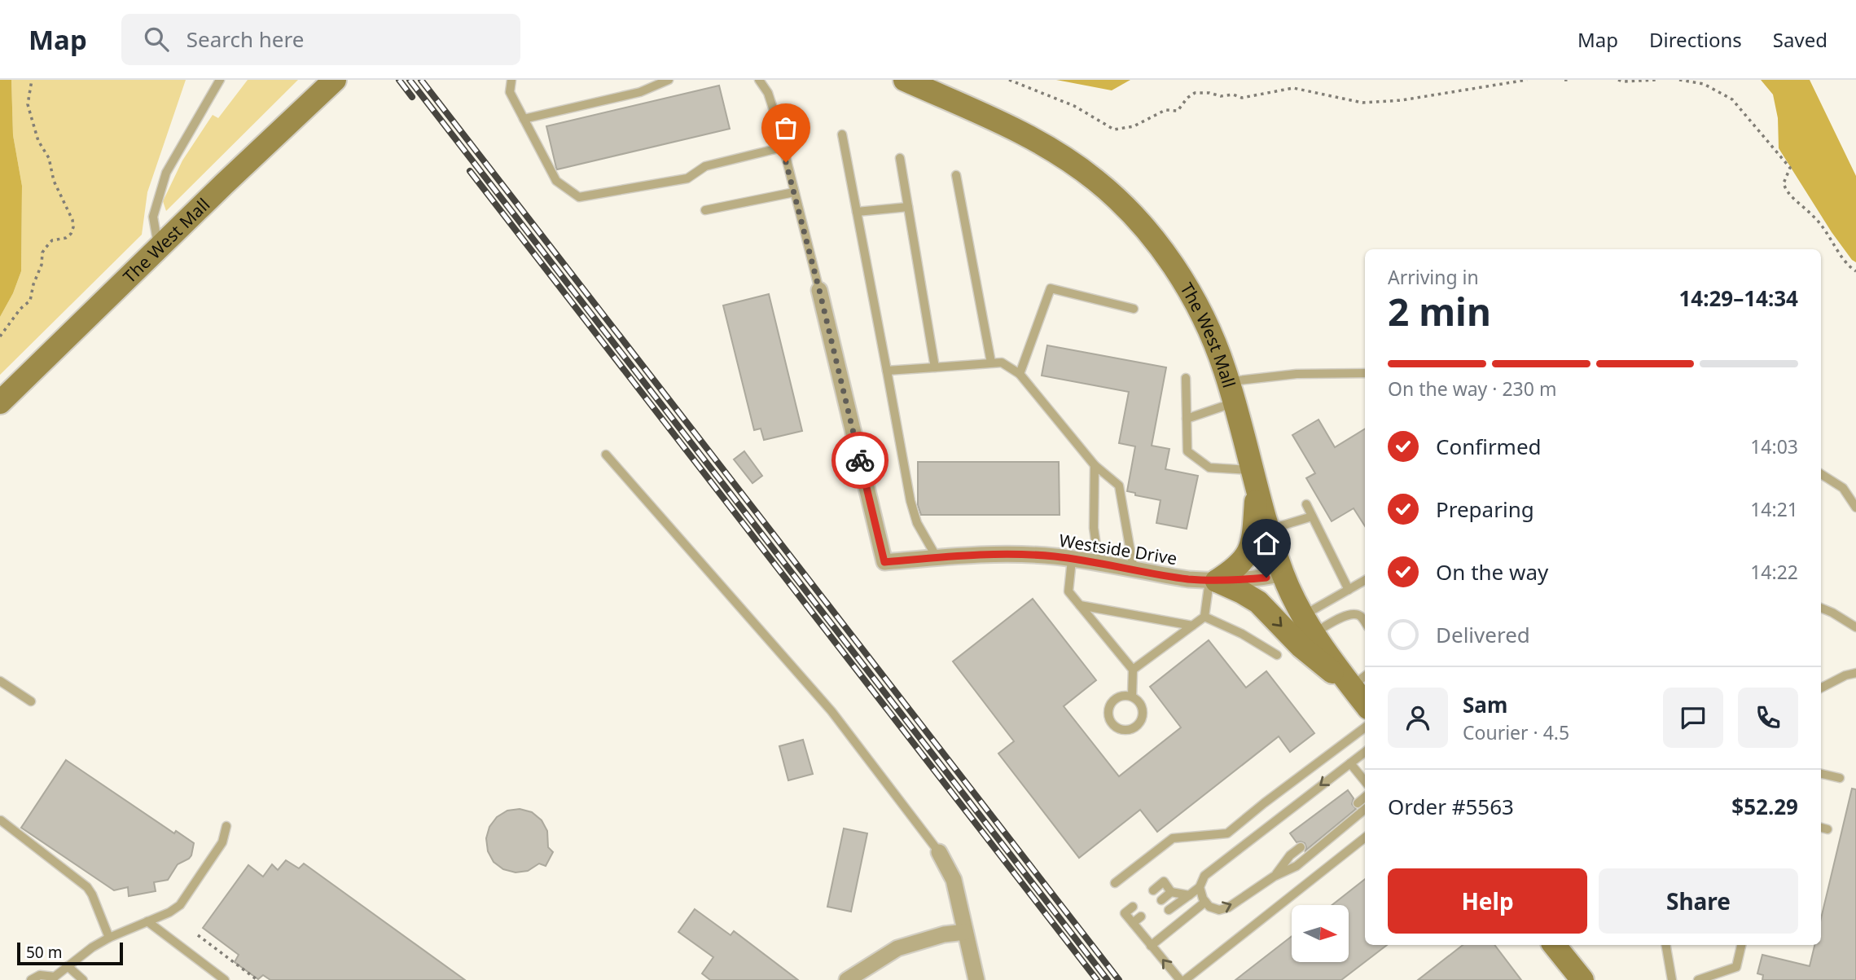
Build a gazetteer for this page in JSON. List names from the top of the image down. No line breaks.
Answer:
{"streets":{"main road":["The West Mall"],"street":["Westside Drive"]},"crossings":[["The West Mall","Westside Drive"]],"scale_bar":"50 m","north":"right","page":{"header":"Map","search":"Search here","nav":["Map","Directions","Saved"],"heading":["2 min","Arriving in","14:29–14:34"],"panel":["Sam","Courier · 4.5","Order #5563","$52.29"],"bar":"On the way · 230 m","list":[["Confirmed","14:03"],["Preparing","14:21"],["On the way","14:22"],"Delivered"],"buttons":["Help","Share"],"scale":"50 m"}}
